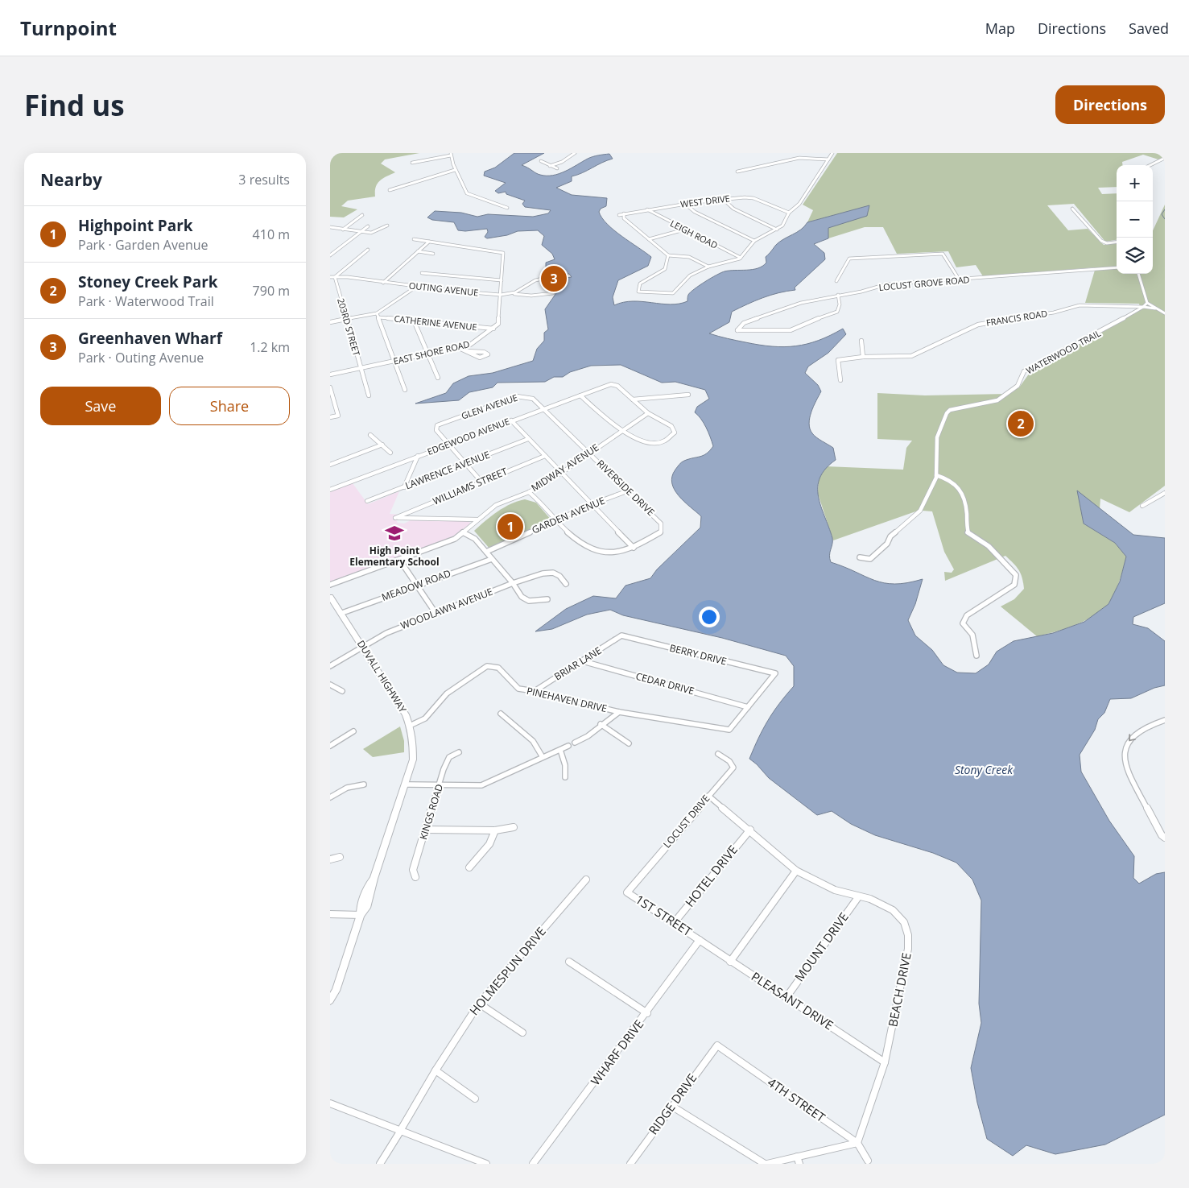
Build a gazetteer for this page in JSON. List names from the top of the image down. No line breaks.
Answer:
{"streets":{"street":["WEST DRIVE","LEIGH ROAD","LOCUST GROVE ROAD","OUTING AVENUE","FRANCIS ROAD","CATHERINE AVENUE","203RD STREET","WATERWOOD TRAIL","EAST SHORE ROAD","GLEN AVENUE","EDGEWOOD AVENUE","MIDWAY AVENUE","LAWRENCE AVENUE","WILLIAMS STREET","RIVERSIDE DRIVE","GARDEN AVENUE","MEADOW ROAD","WOODLAWN AVENUE","BERRY DRIVE","BRIAR LANE","DUVALL HIGHWAY","CEDAR DRIVE","PINEHAVEN DRIVE","KINGS ROAD","LOCUST DRIVE","HOTEL DRIVE","1ST STREET","MOUNT DRIVE","HOLMESPUN DRIVE","BEACH DRIVE","PLEASANT DRIVE","WHARF DRIVE","4TH STREET","RIDGE DRIVE"]},"crossings":[["WEST DRIVE","LEIGH ROAD"],["OUTING AVENUE","203RD STREET"],["FRANCIS ROAD","WATERWOOD TRAIL"],["CATHERINE AVENUE","EAST SHORE ROAD"],["203RD STREET","EAST SHORE ROAD"],["GLEN AVENUE","EDGEWOOD AVENUE"],["GLEN AVENUE","RIVERSIDE DRIVE"],["EDGEWOOD AVENUE","RIVERSIDE DRIVE"],["MIDWAY AVENUE","WILLIAMS STREET"],["MIDWAY AVENUE","RIVERSIDE DRIVE"],["RIVERSIDE DRIVE","GARDEN AVENUE"],["MEADOW ROAD","DUVALL HIGHWAY"],["WOODLAWN AVENUE","DUVALL HIGHWAY"],["BERRY DRIVE","BRIAR LANE"],["BERRY DRIVE","CEDAR DRIVE"],["BERRY DRIVE","PINEHAVEN DRIVE"],["BRIAR LANE","CEDAR DRIVE"],["BRIAR LANE","PINEHAVEN DRIVE"],["DUVALL HIGHWAY","PINEHAVEN DRIVE"],["CEDAR DRIVE","PINEHAVEN DRIVE"],["LOCUST DRIVE","1ST STREET"],["LOCUST DRIVE","BEACH DRIVE"],["HOTEL DRIVE","1ST STREET"],["HOTEL DRIVE","BEACH DRIVE"],["1ST STREET","PLEASANT DRIVE"],["1ST STREET","WHARF DRIVE"],["MOUNT DRIVE","BEACH DRIVE"],["MOUNT DRIVE","PLEASANT DRIVE"],["BEACH DRIVE","PLEASANT DRIVE"],["BEACH DRIVE","4TH STREET"],["PLEASANT DRIVE","WHARF DRIVE"],["4TH STREET","RIDGE DRIVE"]],"water":["Stony Creek"],"places":{"school or university":["High Point Elementary School"]},"page":{"header":"Turnpoint","nav":["Map","Directions","Saved"],"buttons":["Directions",["Save","Share"]],"title":"Find us","heading":["Nearby","3 results"],"map_buttons":["+","−"],"list":[{"mark":"1","name":"Highpoint Park","note":"Park · Garden Avenue","value":"410 m"},{"mark":"2","name":"Stoney Creek Park","note":"Park · Waterwood Trail","value":"790 m"},{"mark":"3","name":"Greenhaven Wharf","note":"Park · Outing Avenue","value":"1.2 km"}],"pins":["3","2","1"]}}
